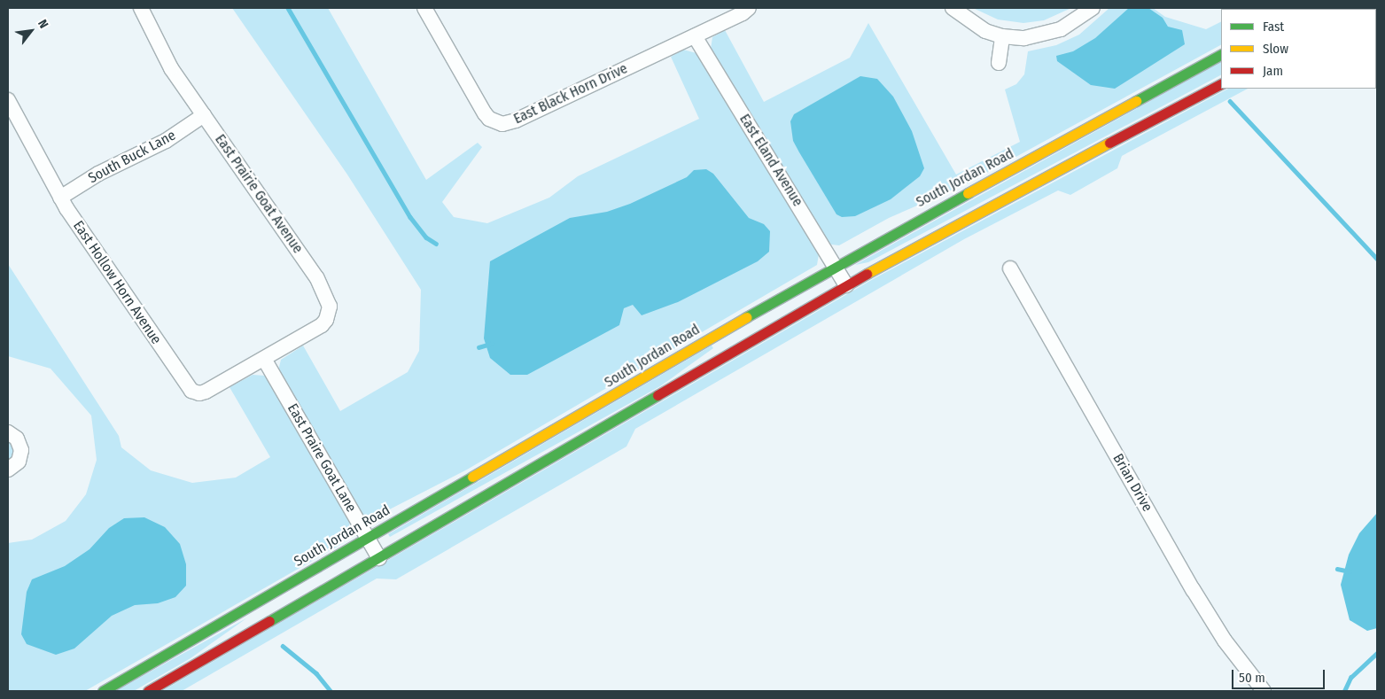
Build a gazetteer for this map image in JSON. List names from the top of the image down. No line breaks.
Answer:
{"streets":{"main road":["South Jordan Road"],"street":["East Black Horn Drive","South Buck Lane","East Eland Avenue","East Prairie Goat Avenue","East Hollow Horn Avenue","East Praire Goat Lane","Brian Drive"]},"crossings":[["East Black Horn Drive","East Eland Avenue"],["South Buck Lane","East Prairie Goat Avenue"],["South Buck Lane","East Hollow Horn Avenue"],["East Eland Avenue","South Jordan Road"],["South Jordan Road","East Praire Goat Lane"],["East Prairie Goat Avenue","East Hollow Horn Avenue"],["East Prairie Goat Avenue","East Praire Goat Lane"],["East Hollow Horn Avenue","East Praire Goat Lane"]],"legend":["Fast","Slow","Jam"],"scale_bar":"50 m","north":"top right"}
